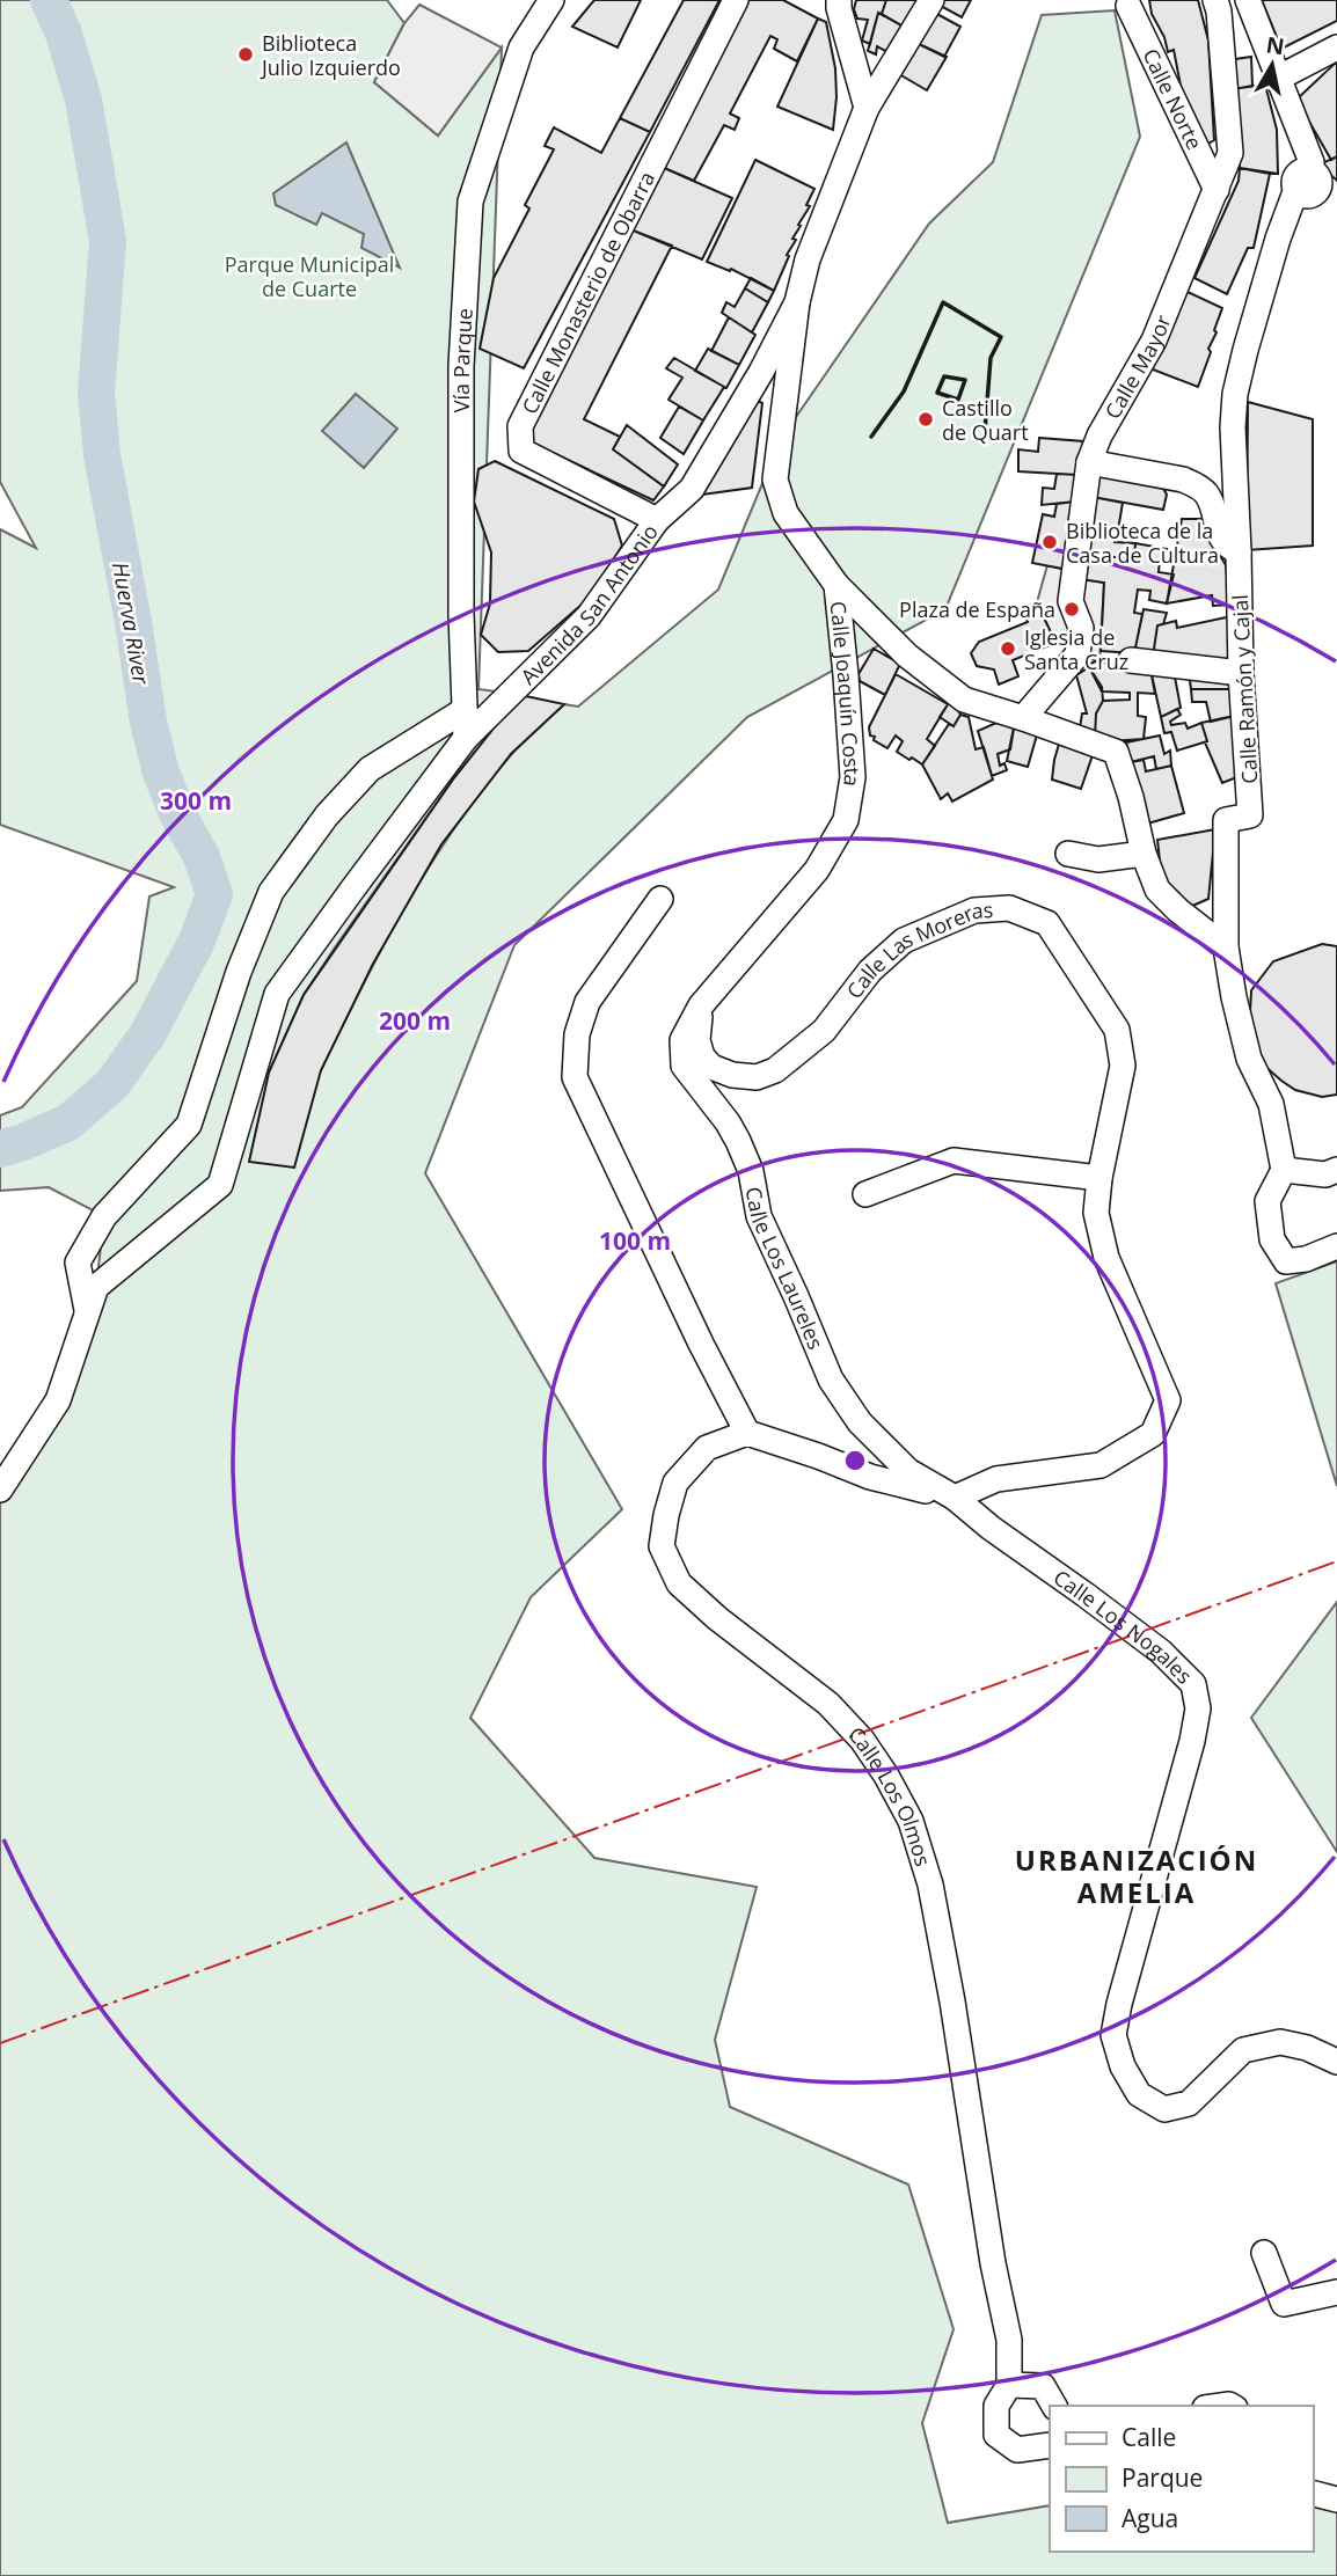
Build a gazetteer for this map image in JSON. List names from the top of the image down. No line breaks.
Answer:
{"streets":{"street":["Calle Norte","Calle Monasterio de Obarra","Vía Parque","Calle Mayor","Avenida San Antonio","Calle Ramón y Cajal","Calle Joaquín Costa","Calle Las Moreras","Calle Los Laureles","Calle Los Nogales","Calle Los Olmos"]},"crossings":[["Calle Norte","Calle Mayor"],["Calle Monasterio de Obarra","Avenida San Antonio"],["Vía Parque","Avenida San Antonio"],["Avenida San Antonio","Calle Joaquín Costa"],["Calle Joaquín Costa","Calle Las Moreras"],["Calle Joaquín Costa","Calle Los Laureles"],["Calle Las Moreras","Calle Los Laureles"],["Calle Las Moreras","Calle Los Nogales"],["Calle Los Laureles","Calle Los Nogales"]],"districts":["URBANIZACIÓN AMELIA"],"water":["Huerva River"],"parks":["Parque Municipal de Cuarte"],"places":["Biblioteca Julio Izquierdo","Castillo de Quart","Biblioteca de la Casa de Cultura","Plaza de España","Iglesia de Santa Cruz"],"legend":["Calle","Parque","Agua"],"north":"top","rings":["300 m","200 m","100 m"]}
